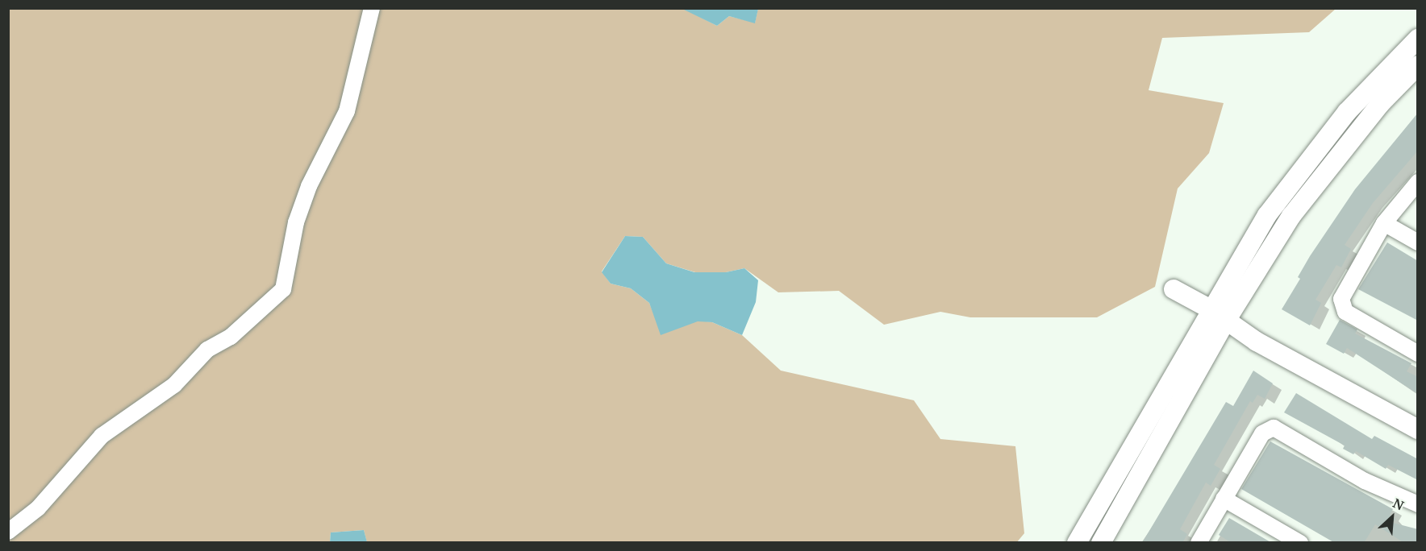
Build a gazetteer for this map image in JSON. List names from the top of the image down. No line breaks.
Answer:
{"north":"top right"}
